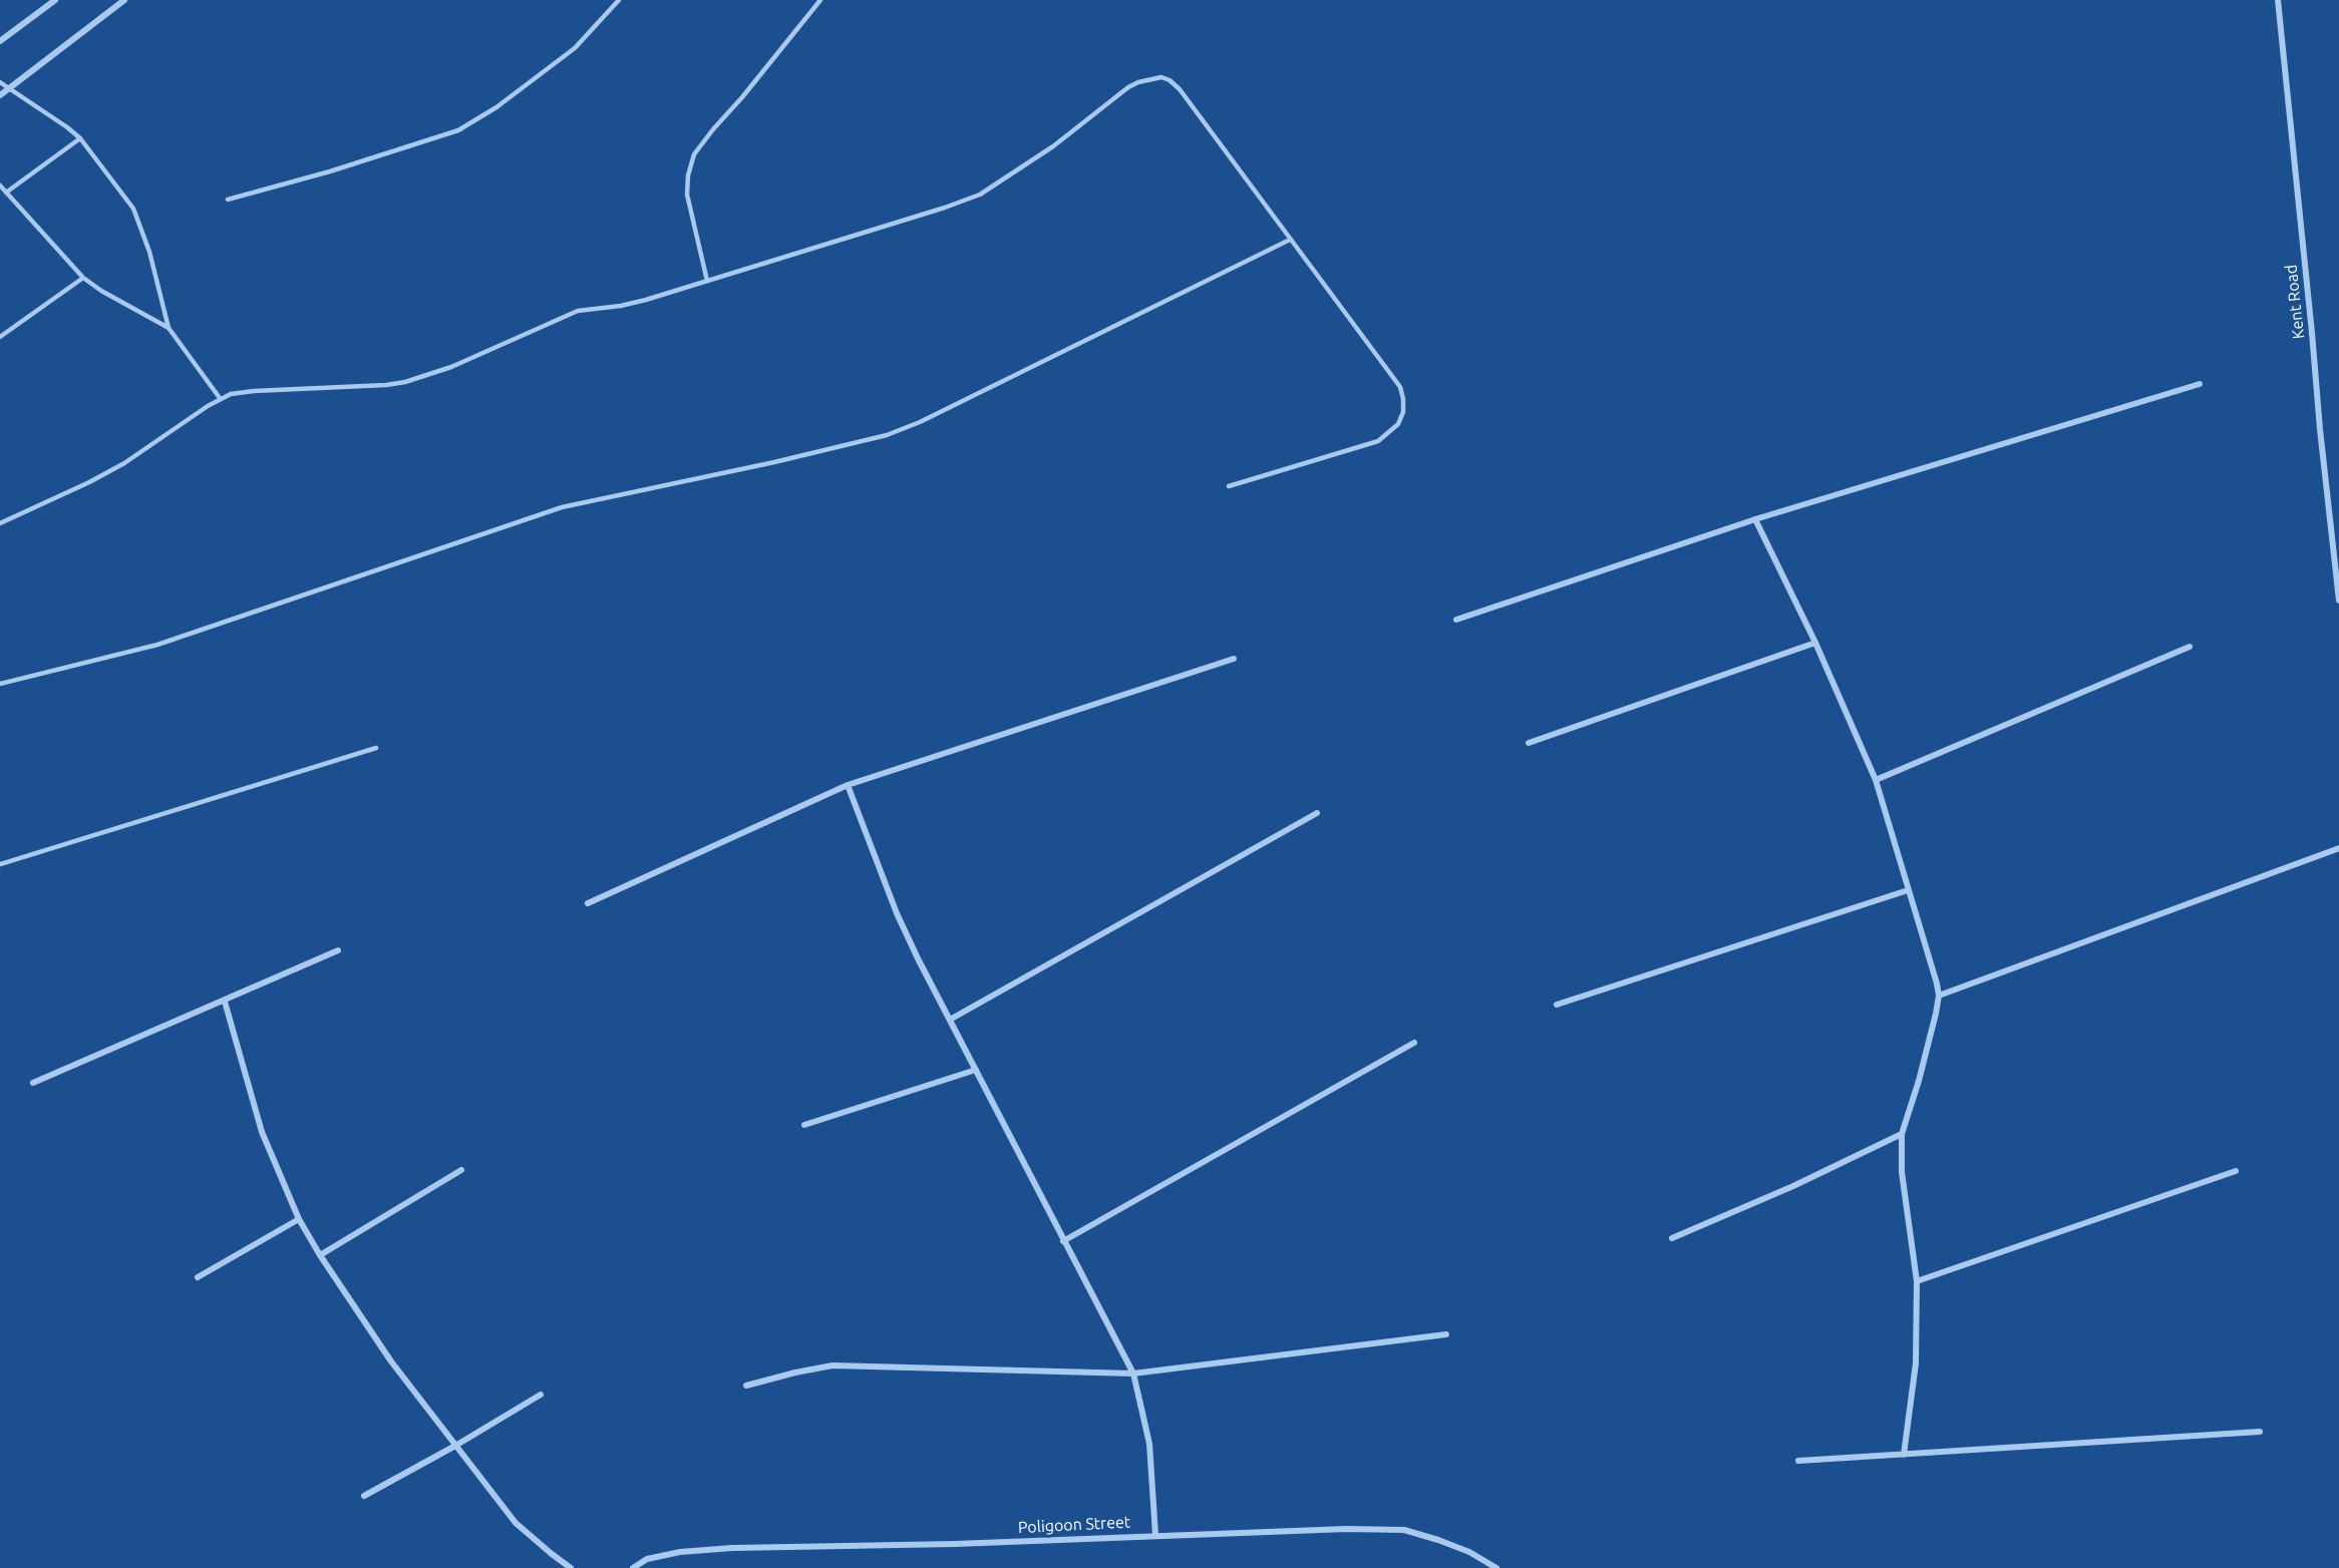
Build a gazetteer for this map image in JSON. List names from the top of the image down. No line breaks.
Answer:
{"streets":{"street":["Kent Road","Poligoon Street"]}}
